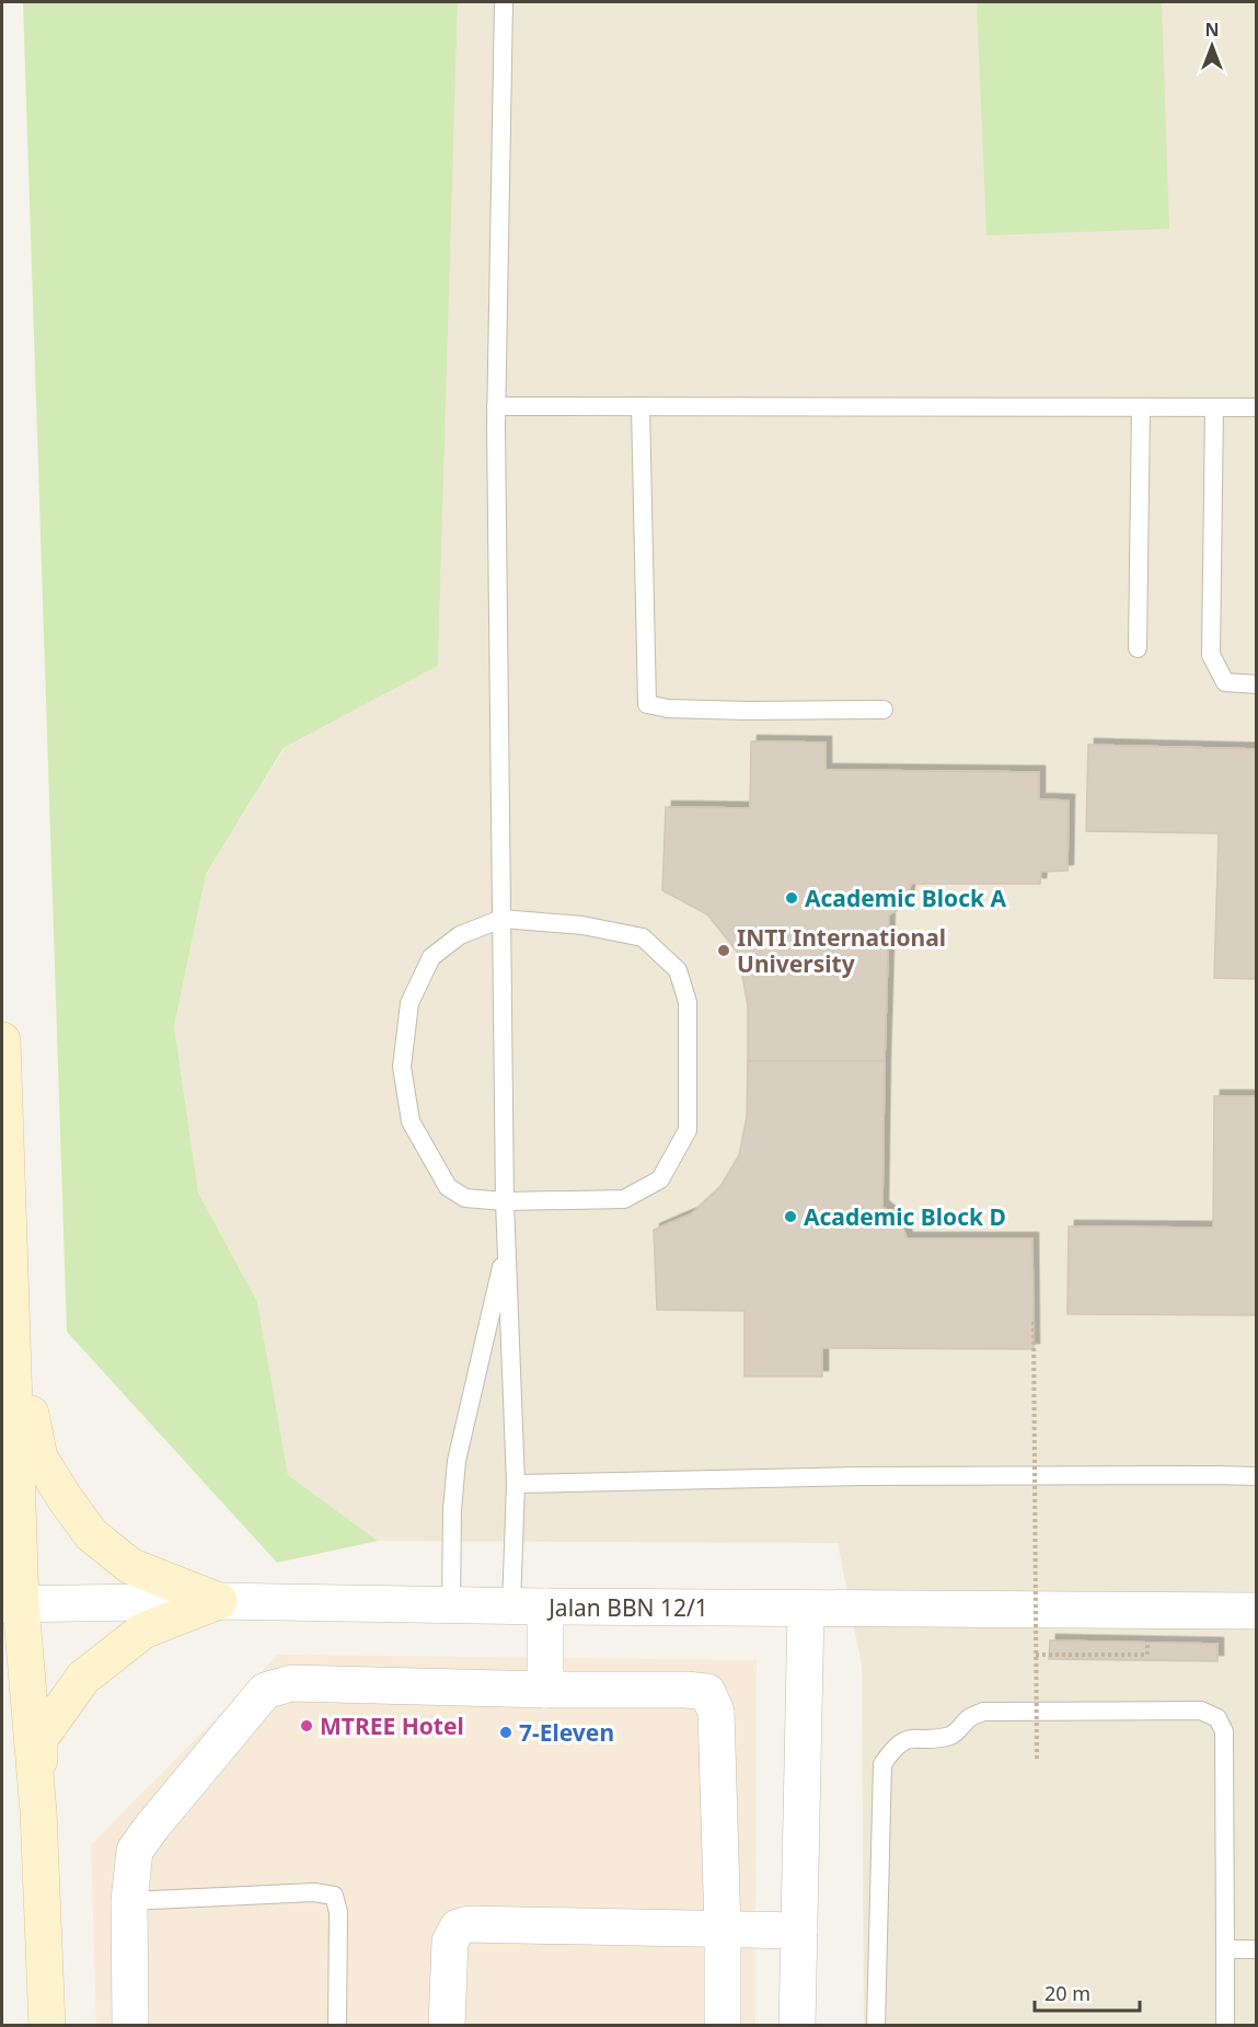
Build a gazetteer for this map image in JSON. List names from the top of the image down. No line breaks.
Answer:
{"streets":{"street":["Jalan BBN 12/1"]},"places":["Academic Block A","INTI International University","Academic Block D","MTREE Hotel","7-Eleven"],"scale_bar":"20 m","north":"top"}
